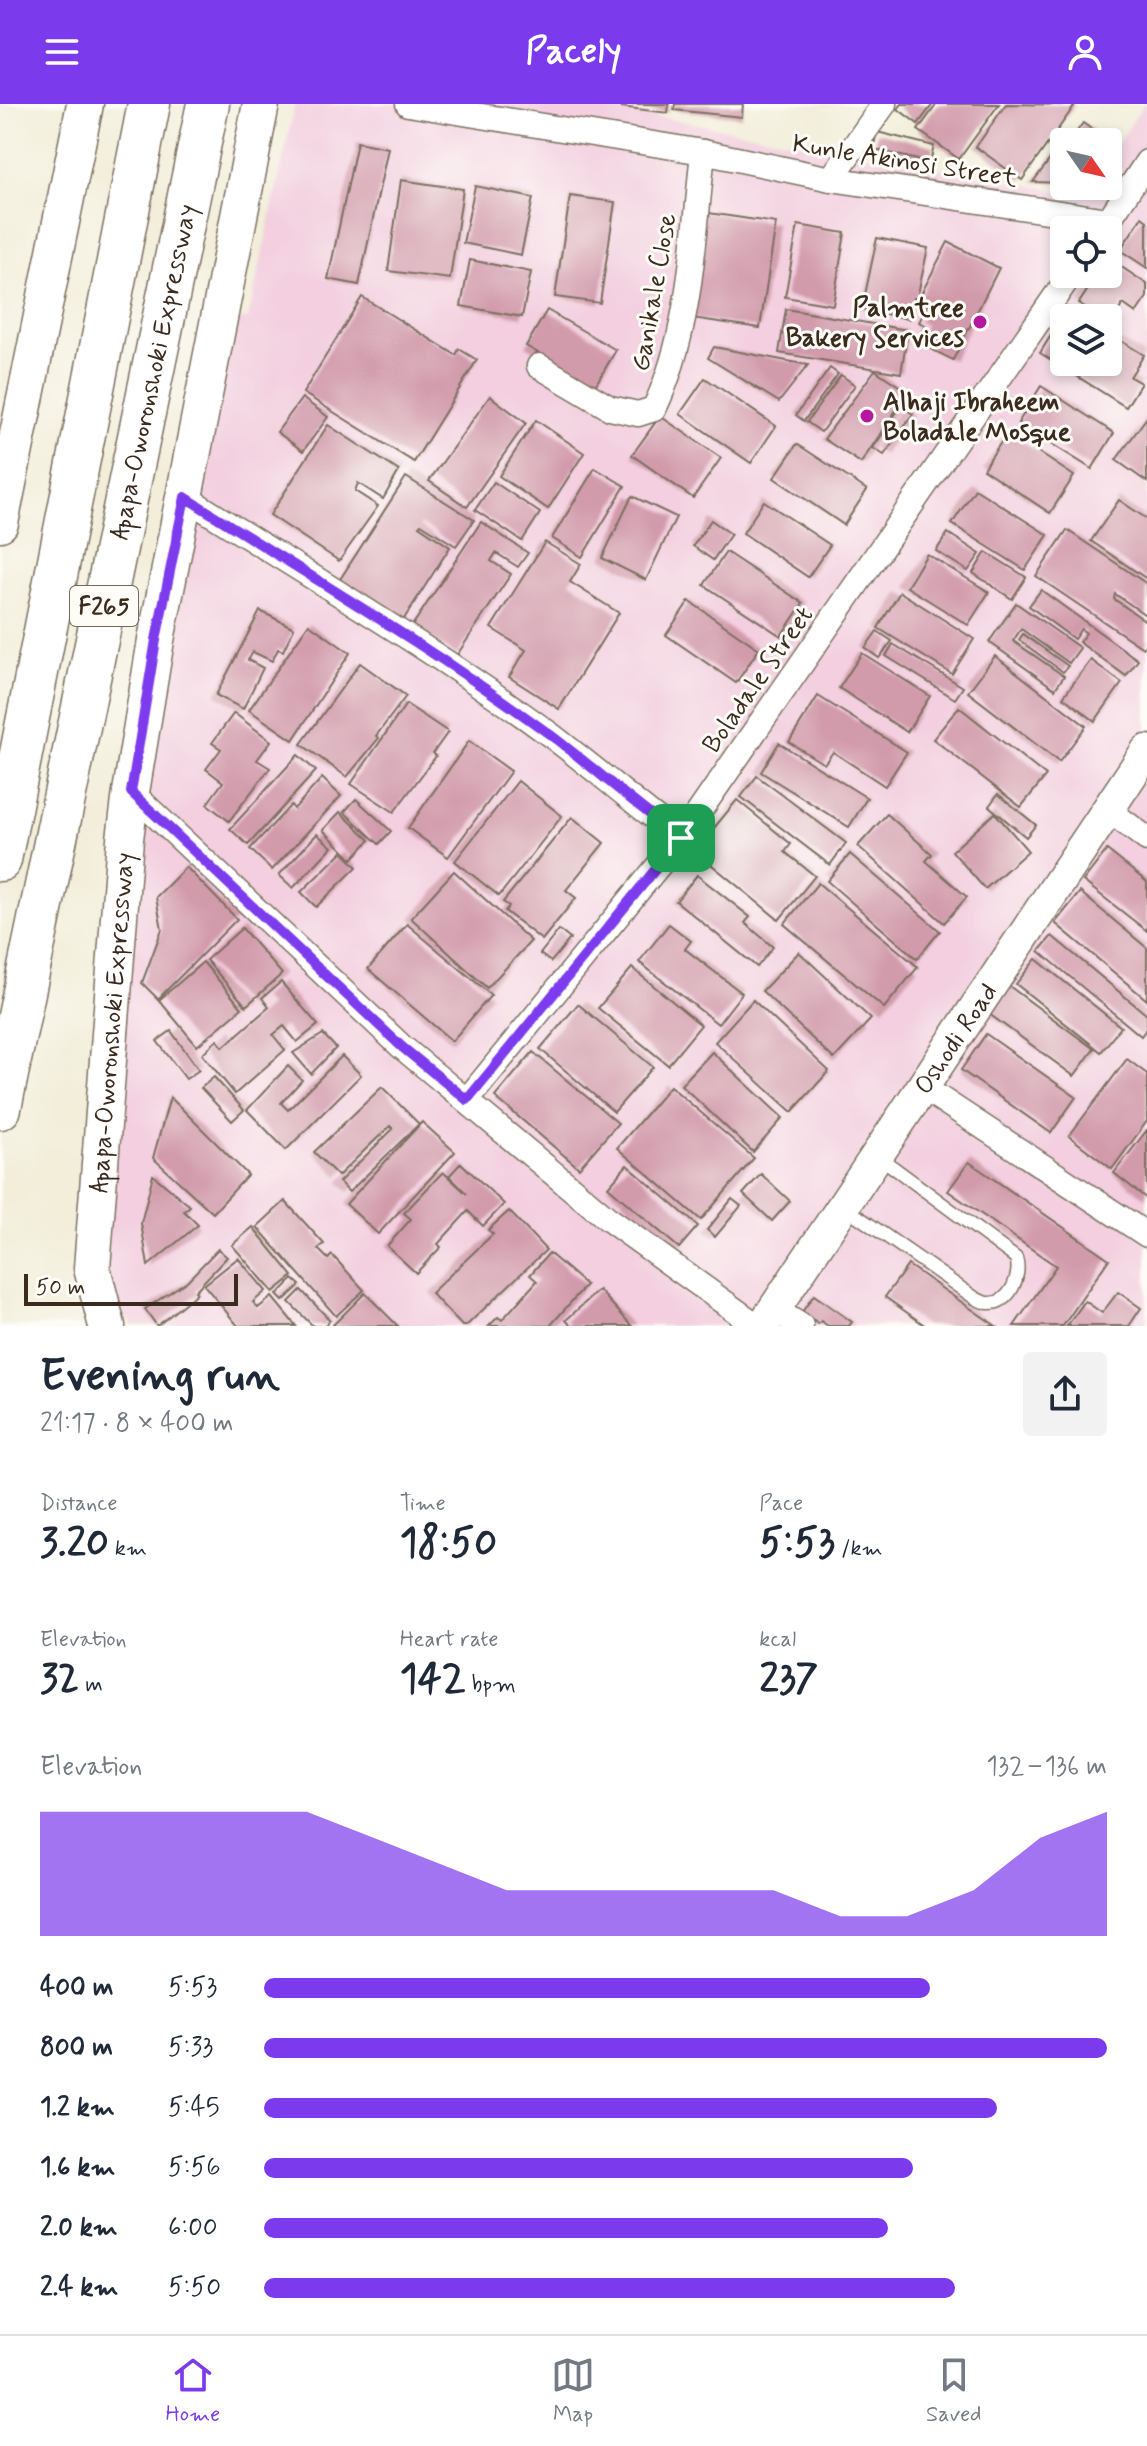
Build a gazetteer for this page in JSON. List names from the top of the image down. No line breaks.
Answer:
{"streets":{"highway":["Apapa-Oworonshoki Expressway","F265"],"street":["Kunle Akinosi Street","Ganikale Close","Boladale Street","Oshodi Road"]},"crossings":[["Kunle Akinosi Street","Ganikale Close"]],"places":["Palmtree Bakery Services","Alhaji Ibraheem Boladale Mosque"],"scale_bar":"50 m","north":"bottom right","page":{"header":"Pacely","scale":"50 m","heading":["Evening run","21:17 · 8 × 400 m"],"stats":[["Distance","3.20 km"],["Time","18:50"],["Pace","5:53 /km"],["Elevation","32 m"],["Heart rate","142 bpm"],["kcal","237"]],"chart":["Elevation","132–136 m"],"list":[{"name":"400 m","note":"5:53"},{"name":"800 m","note":"5:33"},{"name":"1.2 km","note":"5:45"},{"name":"1.6 km","note":"5:56"},{"name":"2.0 km","note":"6:00"},{"name":"2.4 km","note":"5:50"}],"tabs":["Home","Map","Saved"]}}
